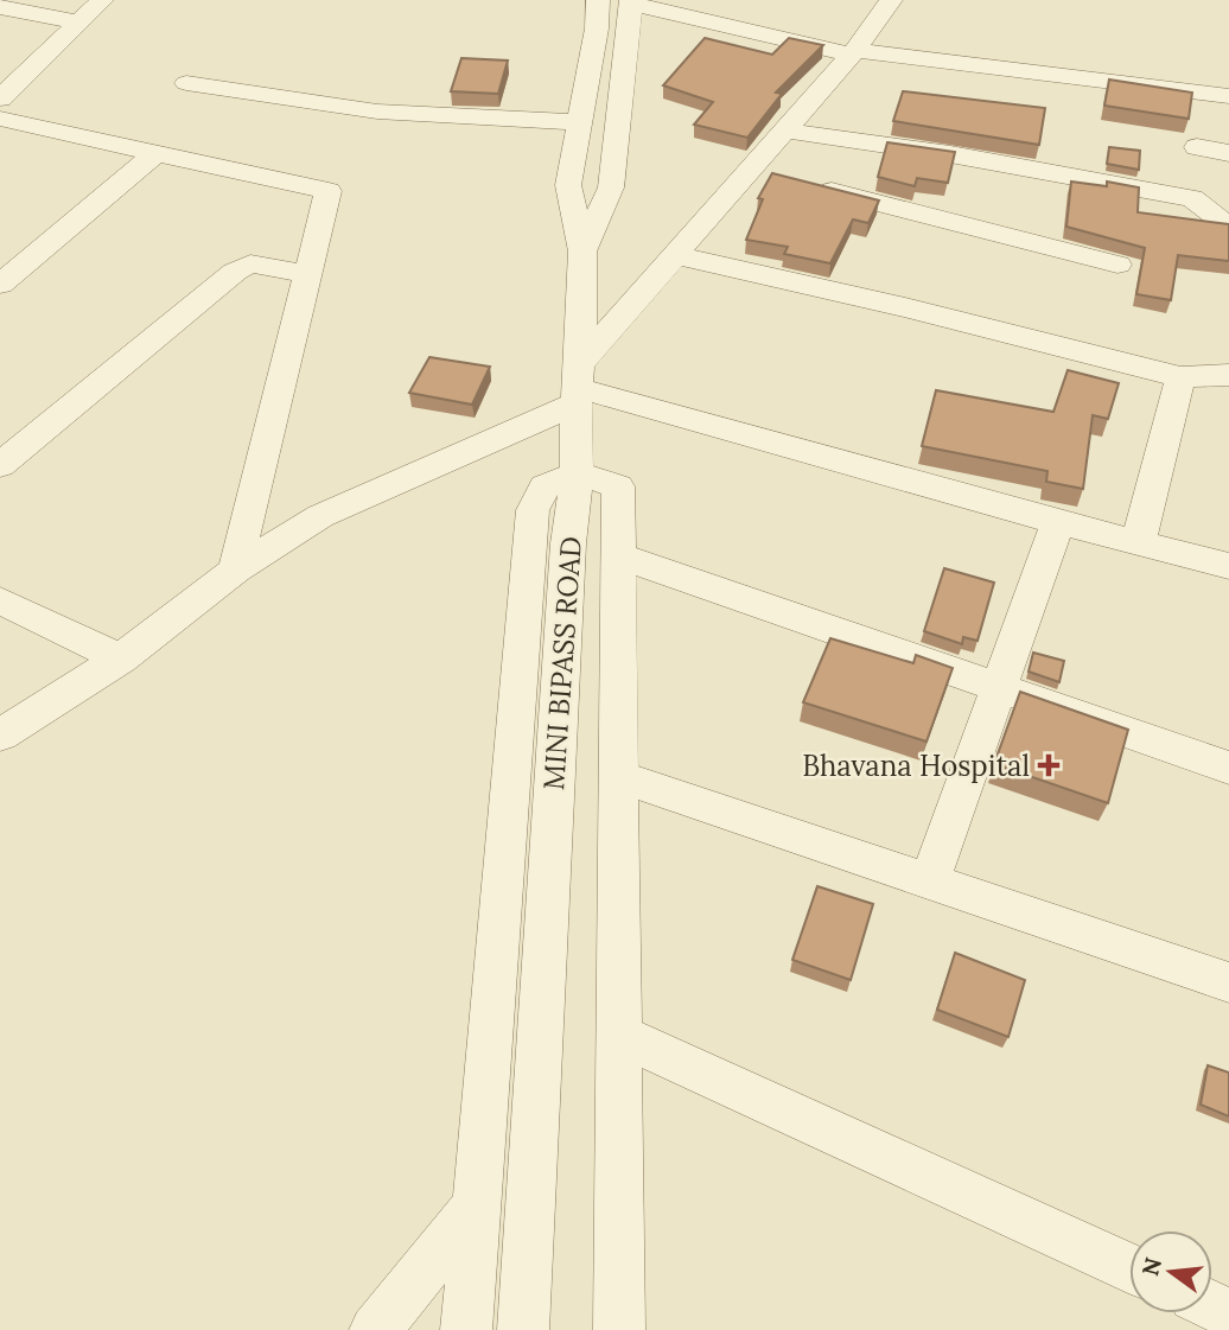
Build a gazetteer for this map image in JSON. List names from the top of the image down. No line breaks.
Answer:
{"streets":{"street":["MINI BIPASS ROAD"]},"places":{"health":["Bhavana Hospital"]},"north":"left"}
